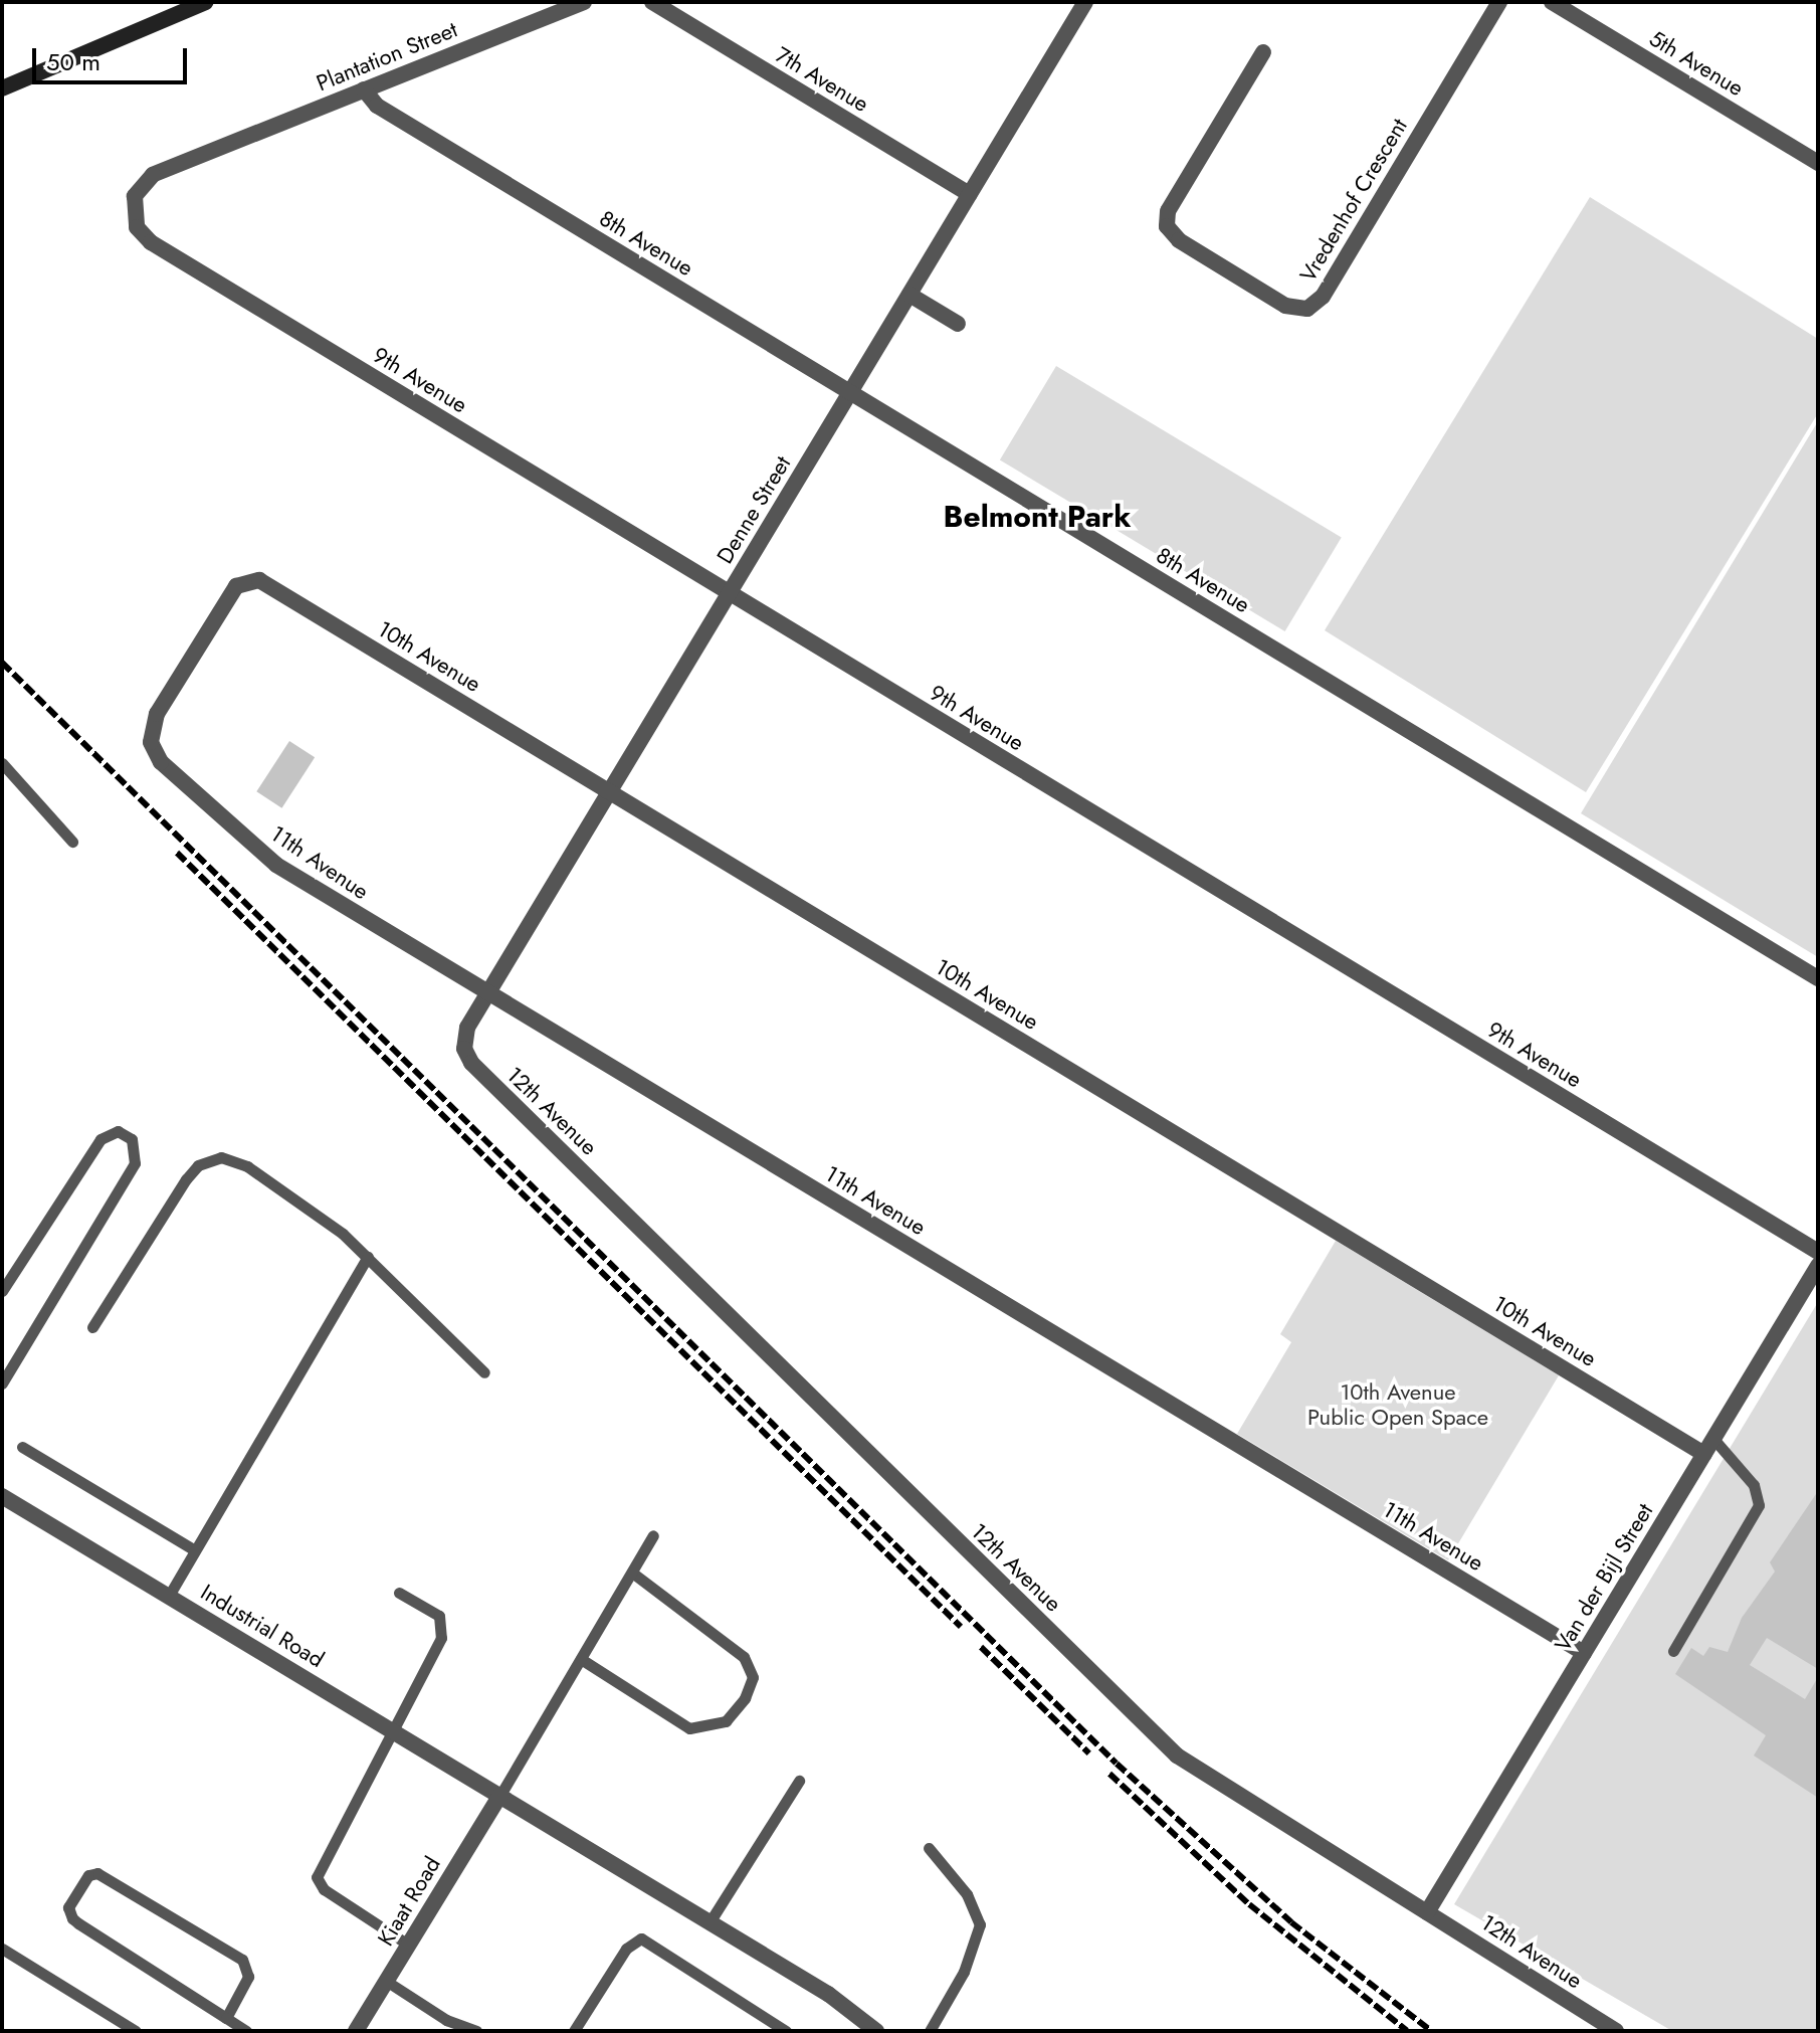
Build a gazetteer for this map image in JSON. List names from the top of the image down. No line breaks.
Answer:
{"streets":{"street":["Plantation Street","5th Avenue","7th Avenue","Vredenhof Crescent","8th Avenue","9th Avenue","Denne Street","10th Avenue","11th Avenue","12th Avenue","Van der Bijl Street","Industrial Road","Kiaat Road"]},"crossings":[["Plantation Street","8th Avenue"],["Plantation Street","9th Avenue"],["7th Avenue","Denne Street"],["8th Avenue","Denne Street"],["9th Avenue","Denne Street"],["Denne Street","10th Avenue"],["Denne Street","11th Avenue"],["Denne Street","12th Avenue"],["10th Avenue","11th Avenue"],["10th Avenue","Van der Bijl Street"],["11th Avenue","Van der Bijl Street"],["12th Avenue","Van der Bijl Street"],["Industrial Road","Kiaat Road"]],"districts":["Belmont Park"],"parks":["10th Avenue Public Open Space"],"scale_bar":"50 m"}
